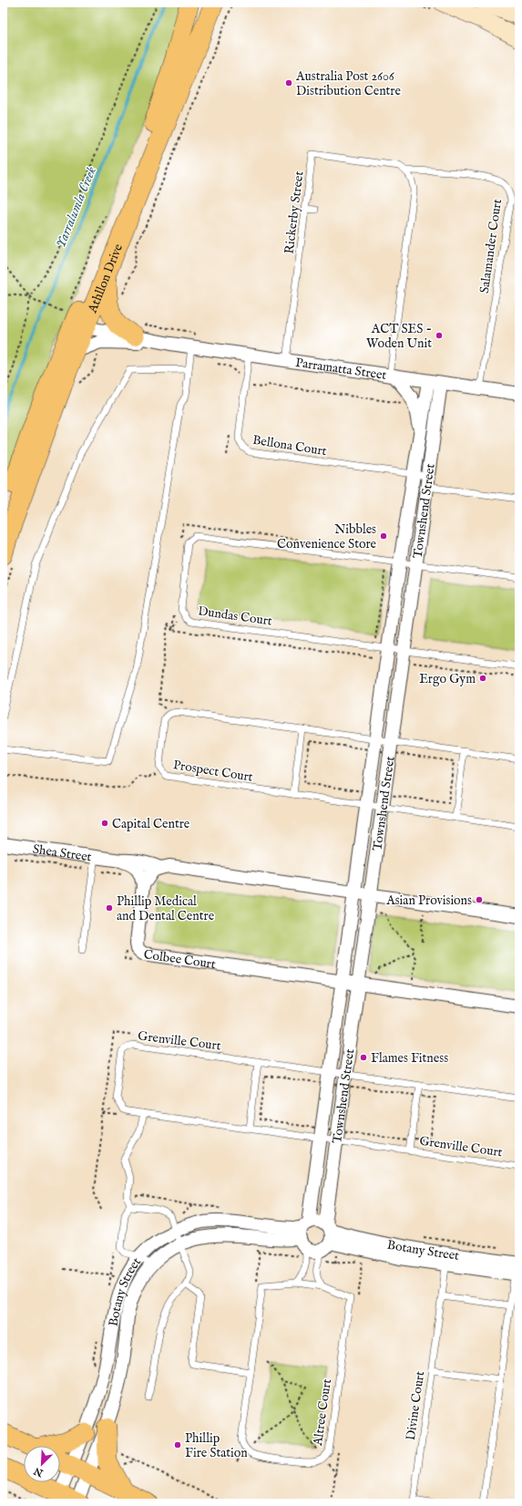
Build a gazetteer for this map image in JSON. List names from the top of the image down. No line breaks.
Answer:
{"streets":{"main road":["Athllon Drive"],"street":["Parramatta Street","Townshend Street","Shea Street","Colbee Court","Botany Street"],"lane":["Rickerby Street","Salamander Court","Bellona Court","Dundas Court","Prospect Court","Grenville Court","Divine Court","Altree Court"]},"crossings":[["Rickerby Street","Salamander Court"],["Rickerby Street","Parramatta Street"],["Salamander Court","Parramatta Street"],["Athllon Drive","Parramatta Street"],["Parramatta Street","Bellona Court"],["Parramatta Street","Townshend Street"],["Bellona Court","Townshend Street"],["Townshend Street","Dundas Court"],["Townshend Street","Prospect Court"],["Townshend Street","Colbee Court"],["Townshend Street","Grenville Court"],["Townshend Street","Botany Street"],["Townshend Street","Altree Court"],["Shea Street","Colbee Court"],["Botany Street","Divine Court"]],"water":["Yarralumla Creek"],"places":["Australia Post 2606 Distribution Centre","ACT SES - Woden Unit","Nibbles Convenience Store","Ergo Gym","Capital Centre","Asian Provisions","Phillip Medical and Dental Centre","Flames Fitness","Phillip Fire Station"],"north":"bottom left"}
